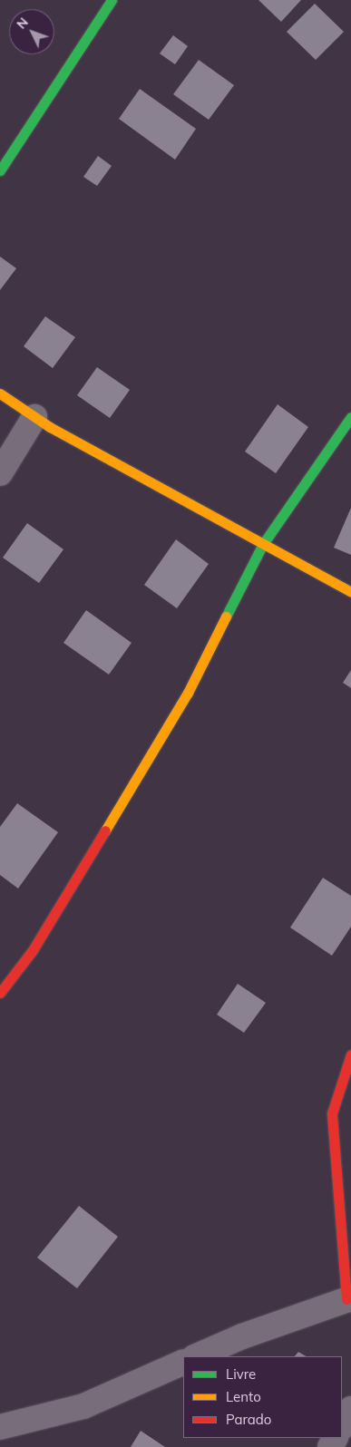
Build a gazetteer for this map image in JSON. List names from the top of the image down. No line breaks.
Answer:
{"legend":["Livre","Lento","Parado"],"north":"top left"}
